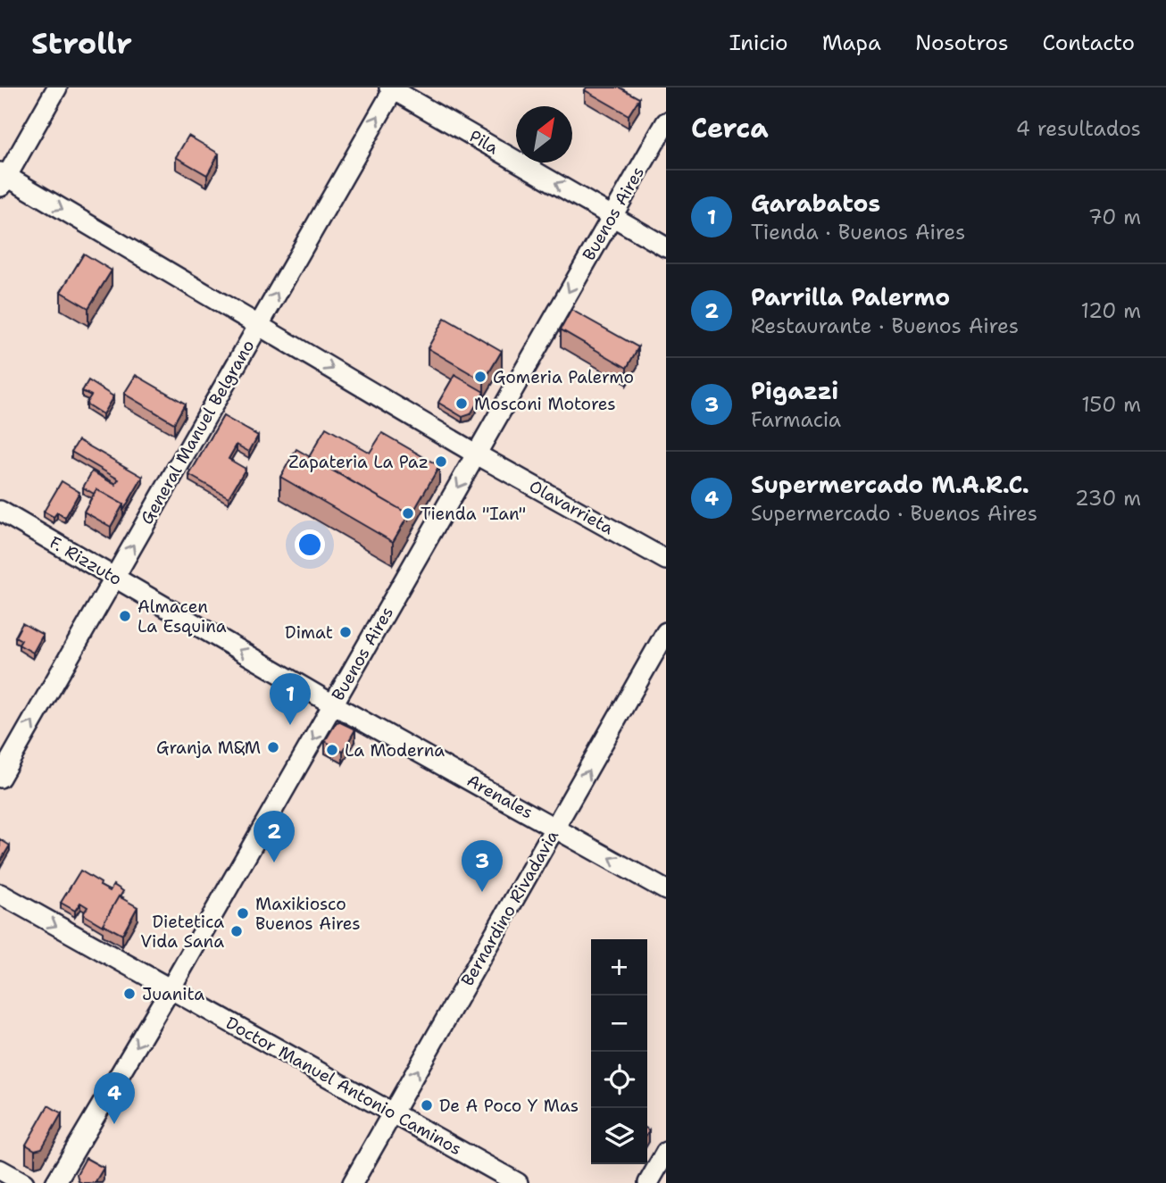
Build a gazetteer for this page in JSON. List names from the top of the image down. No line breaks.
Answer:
{"streets":{"street":["Pila","Buenos Aires","General Manuel Belgrano","Olavarrieta","F. Rizzuto","Arenales","Bernardino Rivadavia","Doctor Manuel Antonio Caminos"]},"crossings":[["Pila","Buenos Aires"],["Pila","General Manuel Belgrano"],["Buenos Aires","Olavarrieta"],["Buenos Aires","F. Rizzuto"],["Buenos Aires","Arenales"],["Buenos Aires","Doctor Manuel Antonio Caminos"],["General Manuel Belgrano","Olavarrieta"],["General Manuel Belgrano","F. Rizzuto"],["F. Rizzuto","Arenales"],["Arenales","Bernardino Rivadavia"],["Bernardino Rivadavia","Doctor Manuel Antonio Caminos"]],"one_way":["Pila","Buenos Aires","General Manuel Belgrano","Olavarrieta","F. Rizzuto","Bernardino Rivadavia"],"places":["Gomeria Palermo","Mosconi Motores","Zapateria La Paz","Tienda \"Ian\"","Almacen La Esquina","Dimat","Granja M&M","La Moderna","Maxikiosco Buenos Aires","Dietetica Vida Sana","Juanita","De A Poco Y Mas"],"north":"top right","page":{"header":"Strollr","nav":["Inicio","Mapa","Nosotros","Contacto"],"heading":["Cerca","4 resultados"],"list":[{"mark":"1","name":"Garabatos","note":"Tienda · Buenos Aires","value":"70 m"},{"mark":"2","name":"Parrilla Palermo","note":"Restaurante · Buenos Aires","value":"120 m"},{"mark":"3","name":"Pigazzi","note":"Farmacia","value":"150 m"},{"mark":"4","name":"Supermercado M.A.R.C.","note":"Supermercado · Buenos Aires","value":"230 m"}],"pins":["1","2","3","4"],"map_buttons":["+","−"]}}
